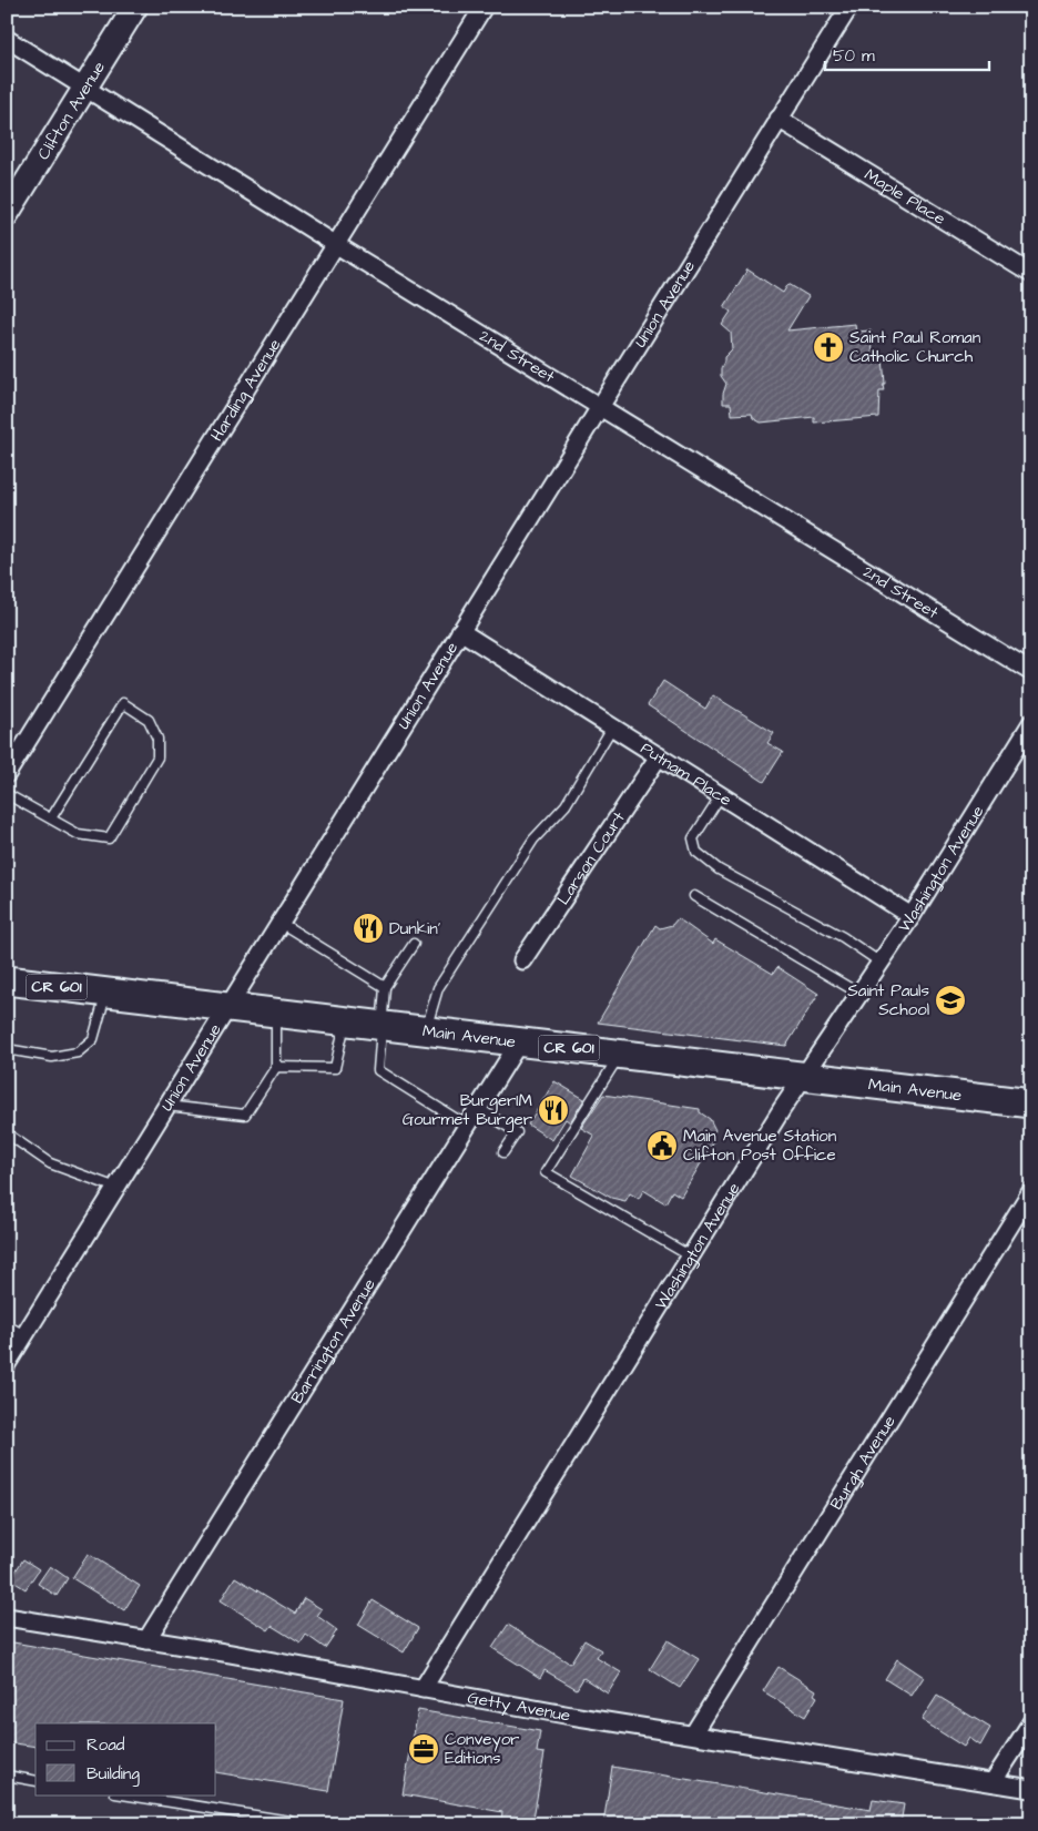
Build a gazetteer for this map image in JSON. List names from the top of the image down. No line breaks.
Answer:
{"streets":{"main road":["Clifton Avenue","CR 601","Main Avenue"],"street":["Maple Place","Union Avenue","2nd Street","Harding Avenue","Putnam Place","Larson Court","Washington Avenue","Barrington Avenue","Burgh Avenue","Getty Avenue"]},"crossings":[["Clifton Avenue","2nd Street"],["Maple Place","Union Avenue"],["Union Avenue","2nd Street"],["Union Avenue","Putnam Place"],["Union Avenue","Main Avenue"],["2nd Street","Harding Avenue"],["Putnam Place","Larson Court"],["Putnam Place","Washington Avenue"],["Washington Avenue","Main Avenue"],["Washington Avenue","Getty Avenue"],["Main Avenue","Barrington Avenue"],["Barrington Avenue","Getty Avenue"],["Burgh Avenue","Getty Avenue"]],"places":{"church":["Saint Paul Roman Catholic Church"],"restaurant":["Dunkin'","BurgerIM Gourmet Burger"],"school or university":["Saint Pauls School"],"public building":["Main Avenue Station Clifton Post Office"],"office":["Conveyor Editions"]},"legend":["Road","Building"],"scale_bar":"50 m"}
